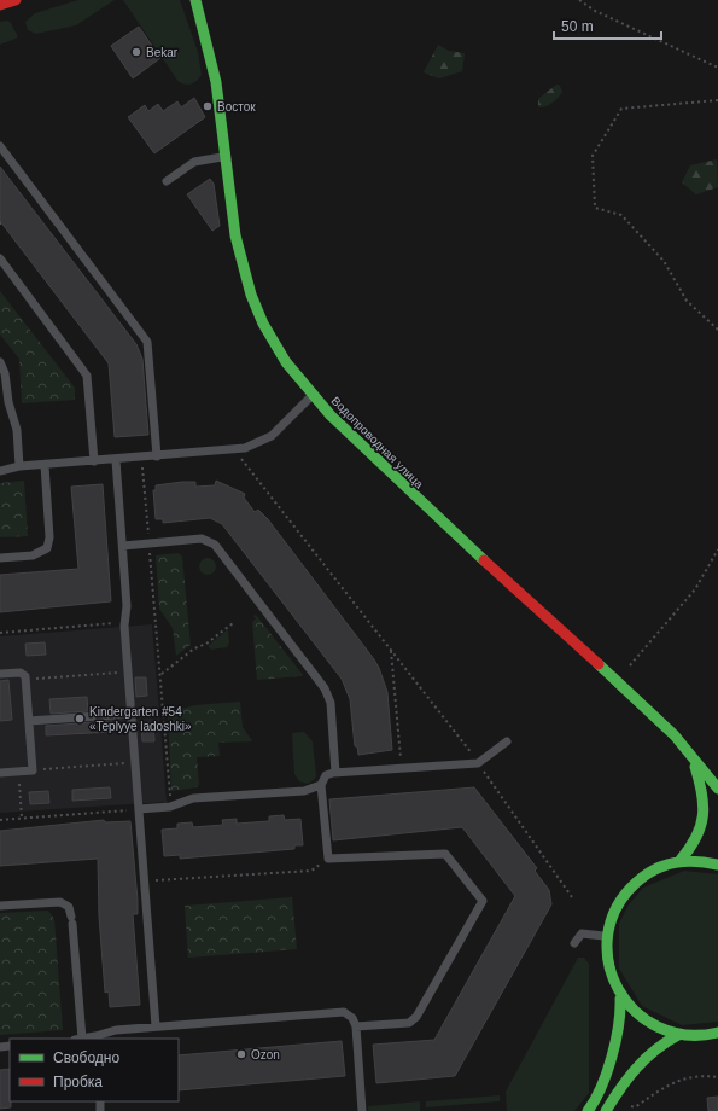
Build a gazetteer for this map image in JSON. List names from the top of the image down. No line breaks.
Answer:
{"streets":{"main road":["Водопроводная улица"]},"places":["Bekar","Восток","Kindergarten #54 «Teplyye ladoshki»","Ozon"],"legend":["Свободно","Пробка"],"scale_bar":"50 m"}
